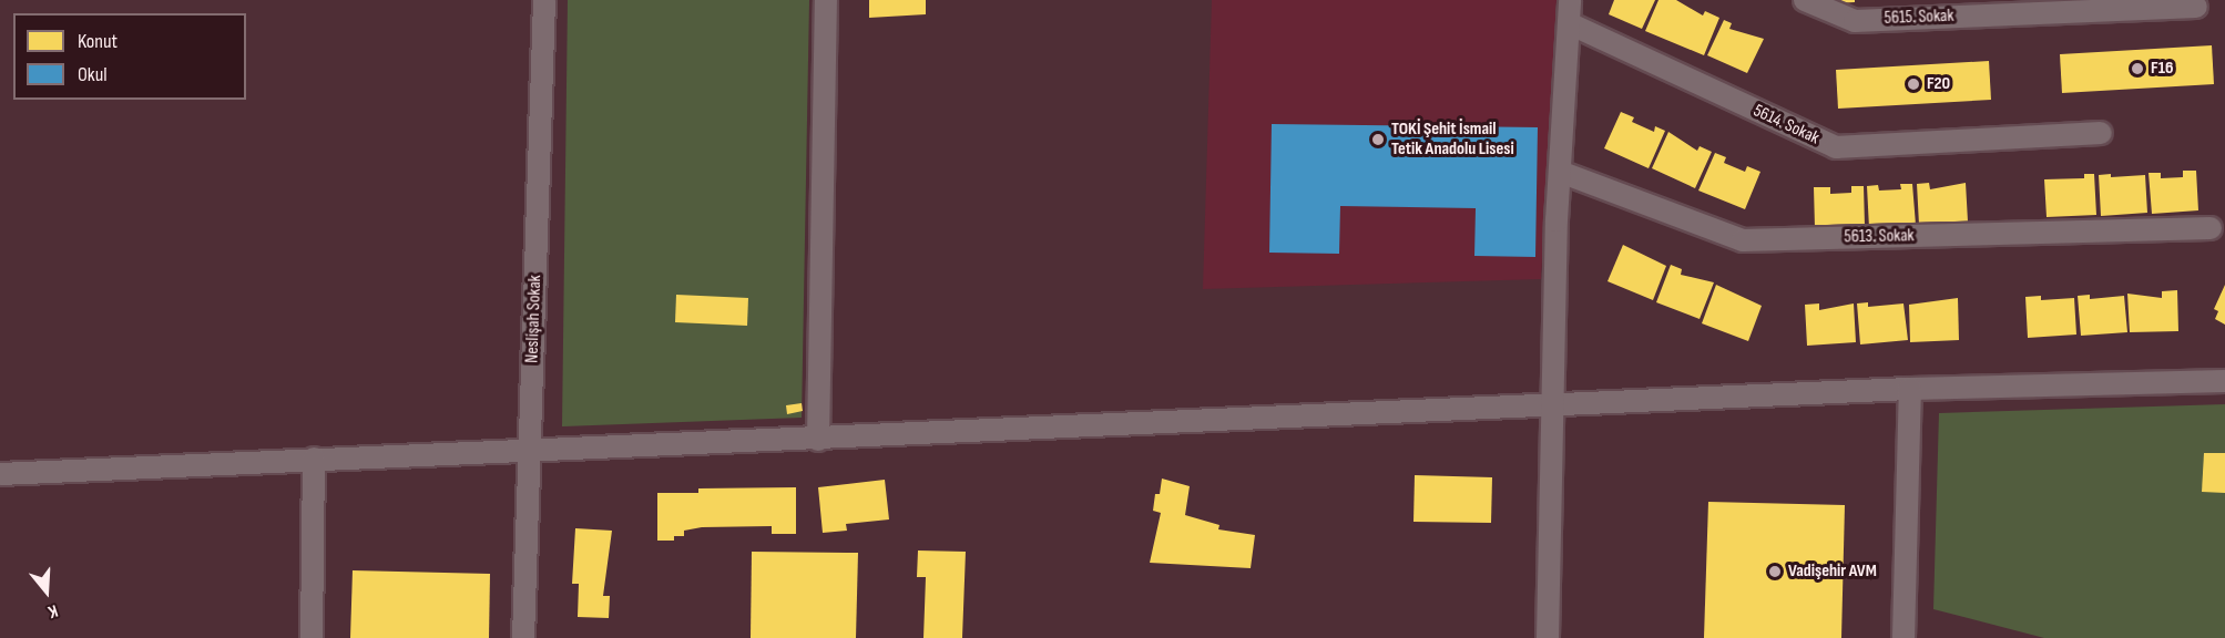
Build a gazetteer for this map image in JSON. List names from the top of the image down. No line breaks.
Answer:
{"streets":{"street":["5615. Sokak","5614. Sokak","5613. Sokak","Neslişah Sokak"]},"places":["F16","F20","TOKİ Şehit İsmail Tetik Anadolu Lisesi","Vadişehir AVM"],"legend":["Konut","Okul"],"north":"bottom"}
